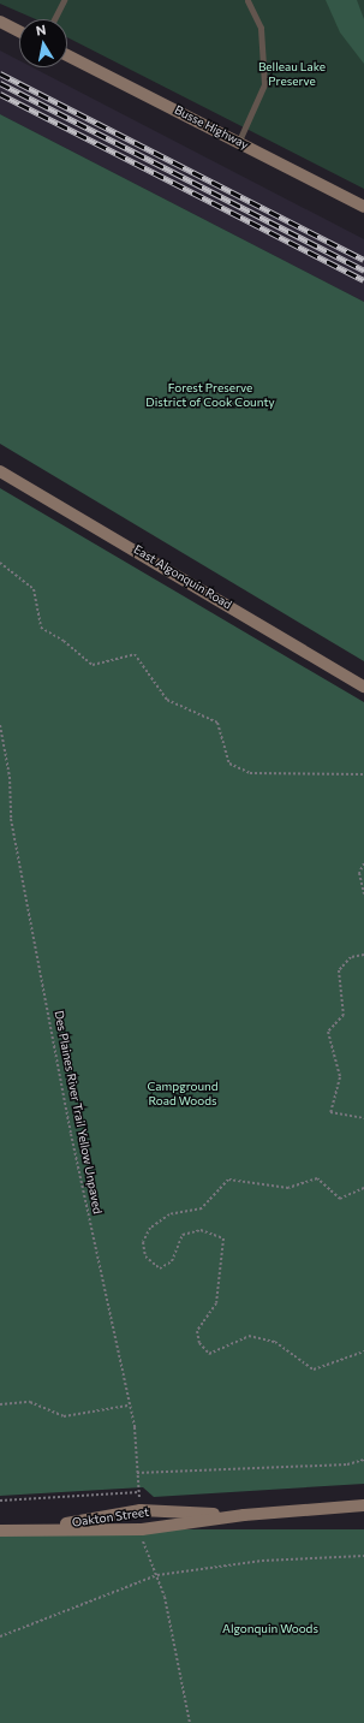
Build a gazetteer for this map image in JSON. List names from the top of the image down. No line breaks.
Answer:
{"streets":{"main road":["Busse Highway","East Algonquin Road","Oakton Street"],"path":["Des Plaines River Trail Yellow Unpaved"]},"parks":["Belleau Lake Preserve","Forest Preserve District of Cook County","Campground Road Woods","Algonquin Woods"],"north":"top"}
